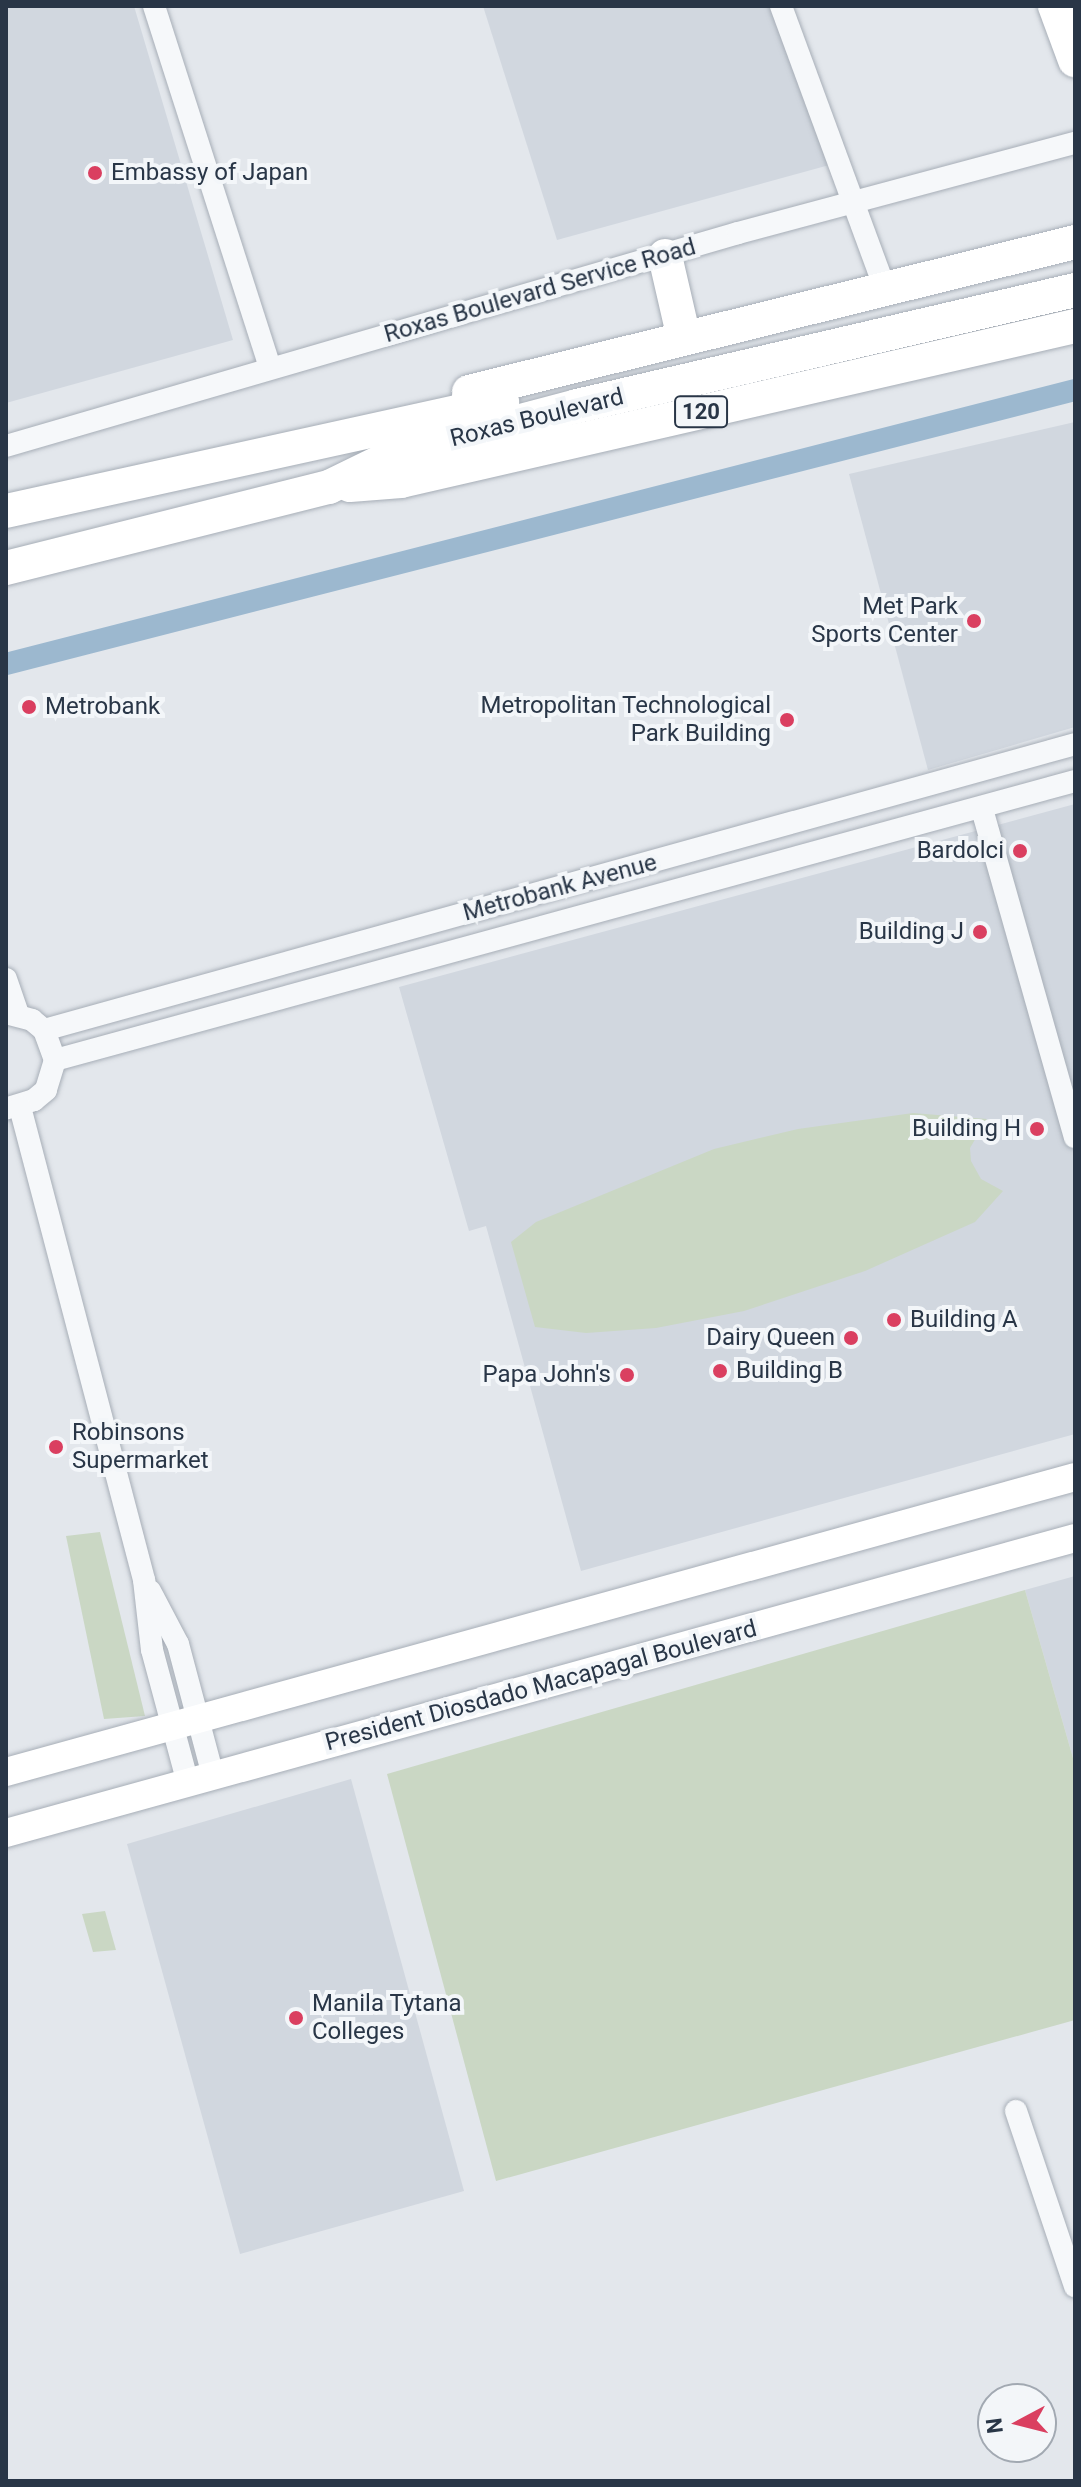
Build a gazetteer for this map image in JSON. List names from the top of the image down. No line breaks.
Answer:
{"streets":{"highway":["120","Roxas Boulevard"],"main road":["President Diosdado Macapagal Boulevard"],"street":["Roxas Boulevard Service Road","Metrobank Avenue"]},"crossings":[["120","Roxas Boulevard"]],"places":["Embassy of Japan","Met Park Sports Center","Metrobank","Metropolitan Technological Park Building","Bardolci","Building J","Building H","Building A","Dairy Queen","Building B","Papa John's","Robinsons Supermarket","Manila Tytana Colleges"],"north":"left"}
